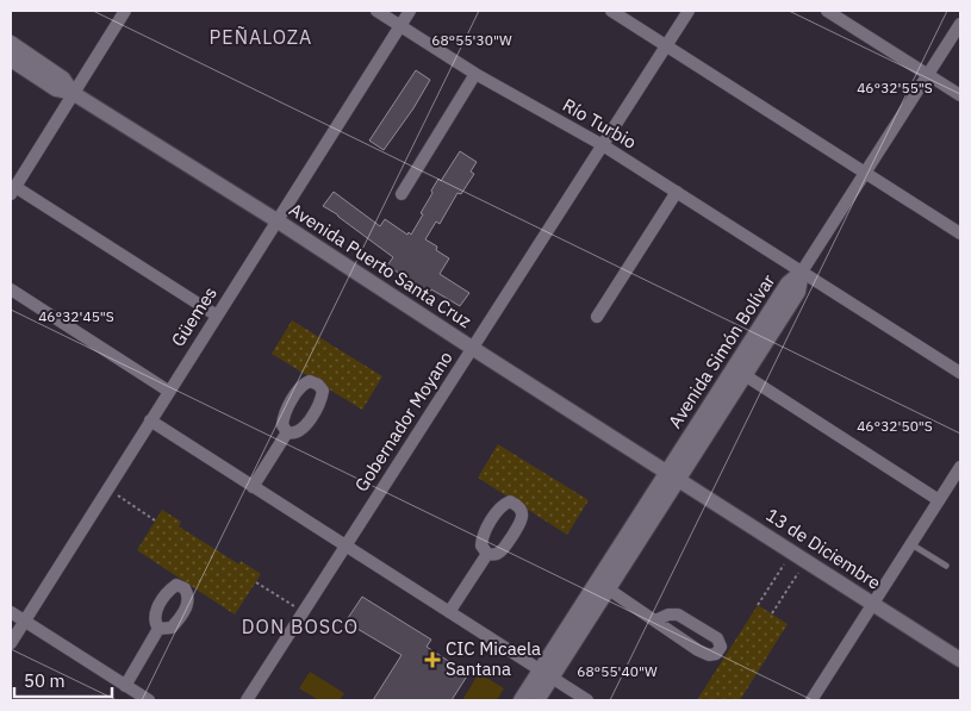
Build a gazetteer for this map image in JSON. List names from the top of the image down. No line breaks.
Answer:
{"streets":{"street":["Río Turbio","Avenida Puerto Santa Cruz","Güemes","Avenida Simón Bolívar","Gobernador Moyano","13 de Diciembre"]},"crossings":[["Río Turbio","Güemes"],["Río Turbio","Avenida Simón Bolívar"],["Río Turbio","Gobernador Moyano"],["Avenida Puerto Santa Cruz","Güemes"],["Avenida Puerto Santa Cruz","Avenida Simón Bolívar"],["Avenida Puerto Santa Cruz","Gobernador Moyano"],["Avenida Puerto Santa Cruz","13 de Diciembre"],["Avenida Simón Bolívar","13 de Diciembre"]],"districts":["PEÑALOZA","DON BOSCO"],"places":{"health":["CIC Micaela Santana"]},"scale_bar":"50 m","coordinates":["68°55'30\"W","46°32'55\"S","46°32'45\"S","46°32'50\"S","68°55'40\"W"]}
